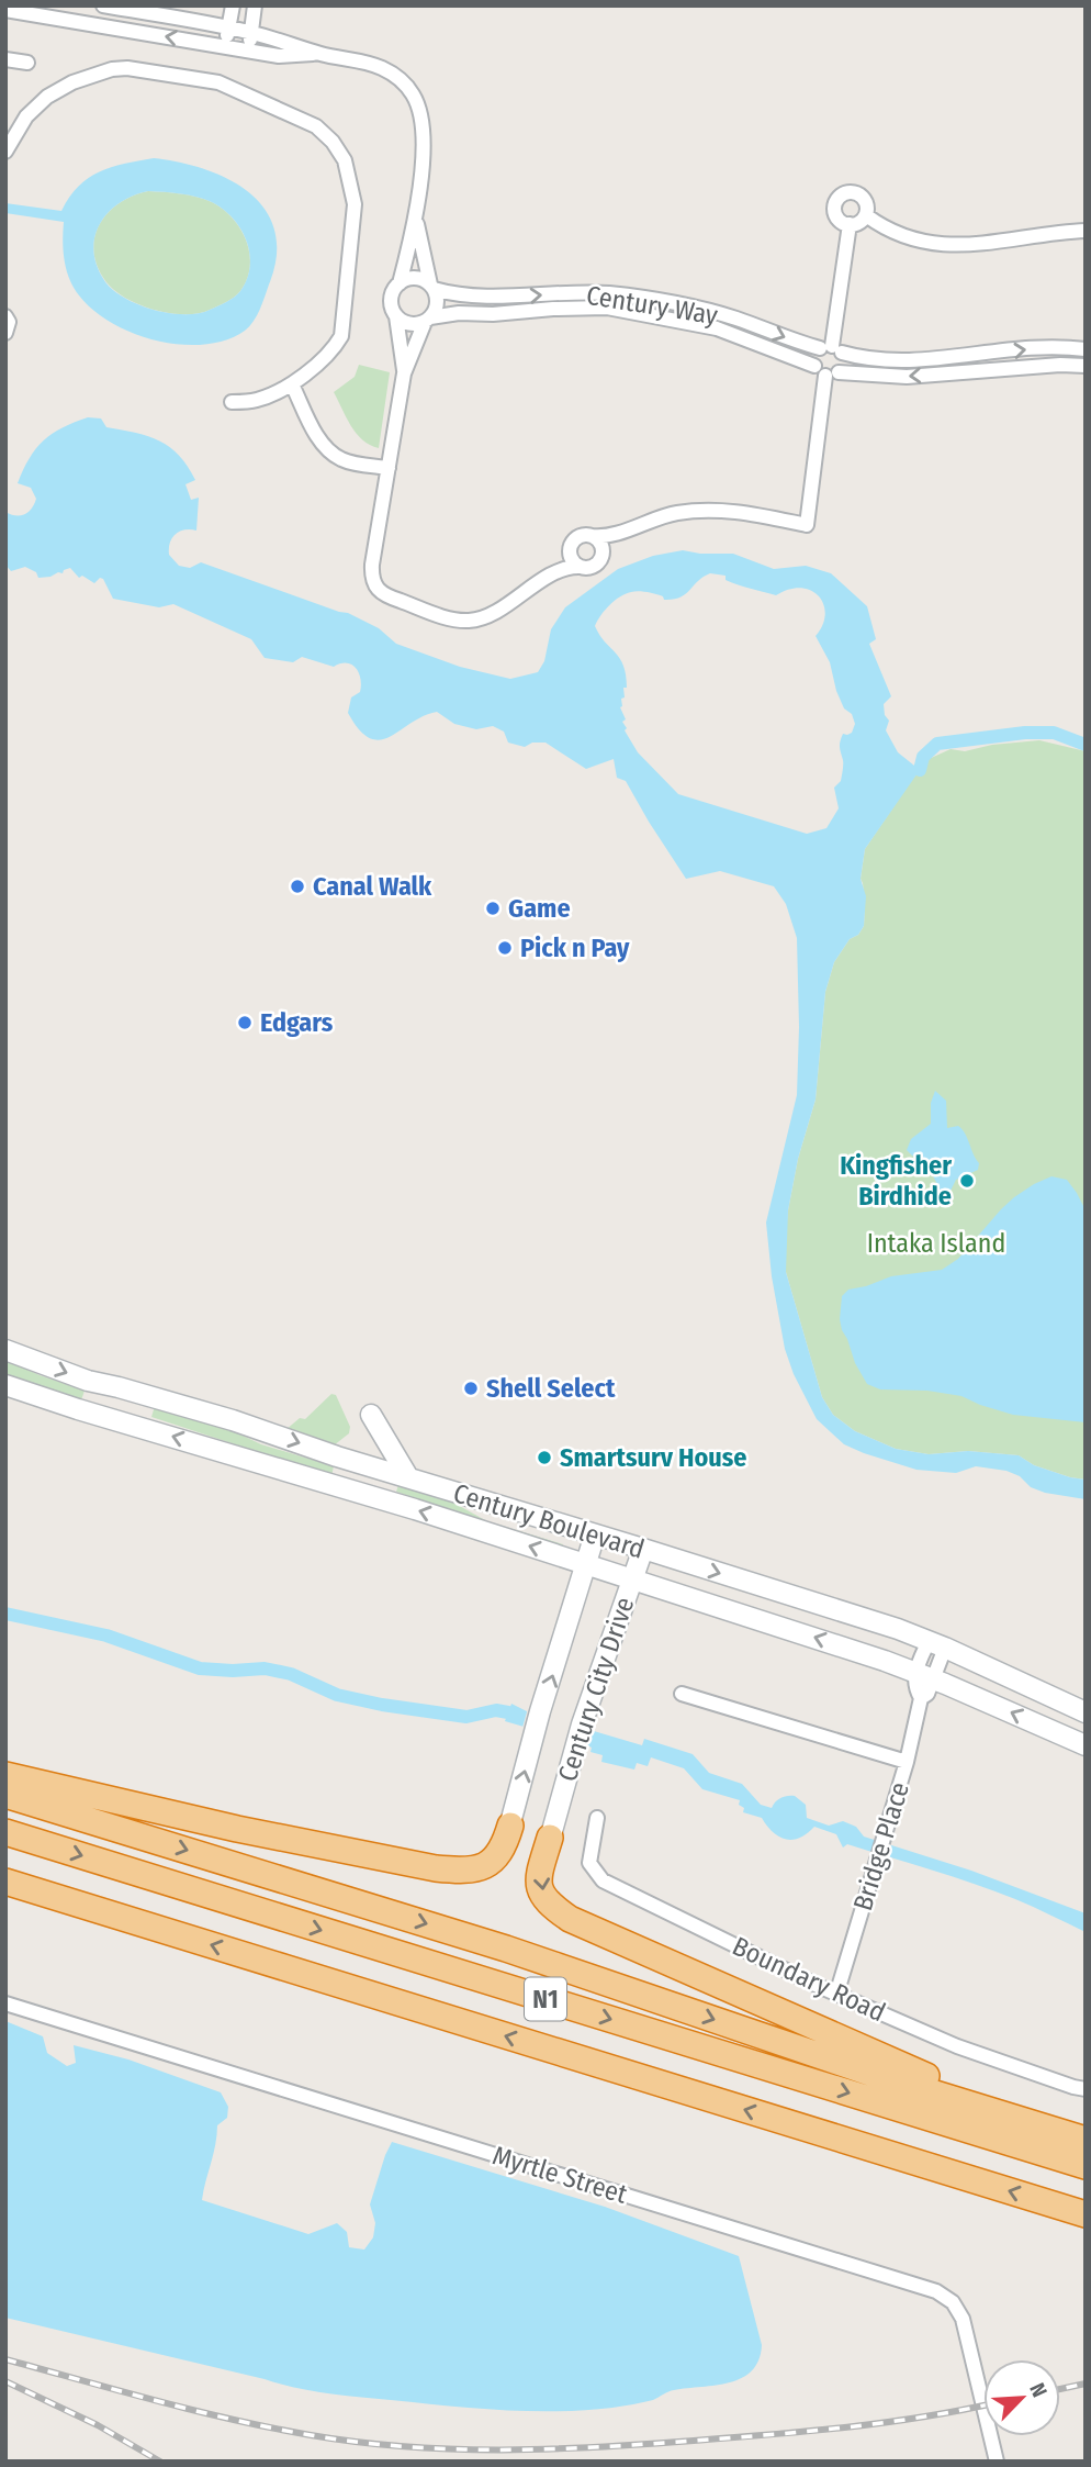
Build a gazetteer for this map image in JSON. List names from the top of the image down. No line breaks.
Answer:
{"streets":{"highway":["N1"],"main road":["Century Boulevard","Century City Drive"],"street":["Century Way","Bridge Place","Boundary Road","Myrtle Street"]},"crossings":[["Century Boulevard","Century City Drive"],["Century Boulevard","Bridge Place"],["Bridge Place","Boundary Road"]],"parks":["Intaka Island"],"places":["Canal Walk","Game","Pick n Pay","Edgars","Kingfisher Birdhide","Shell Select","Smartsurv House"],"north":"top right"}
